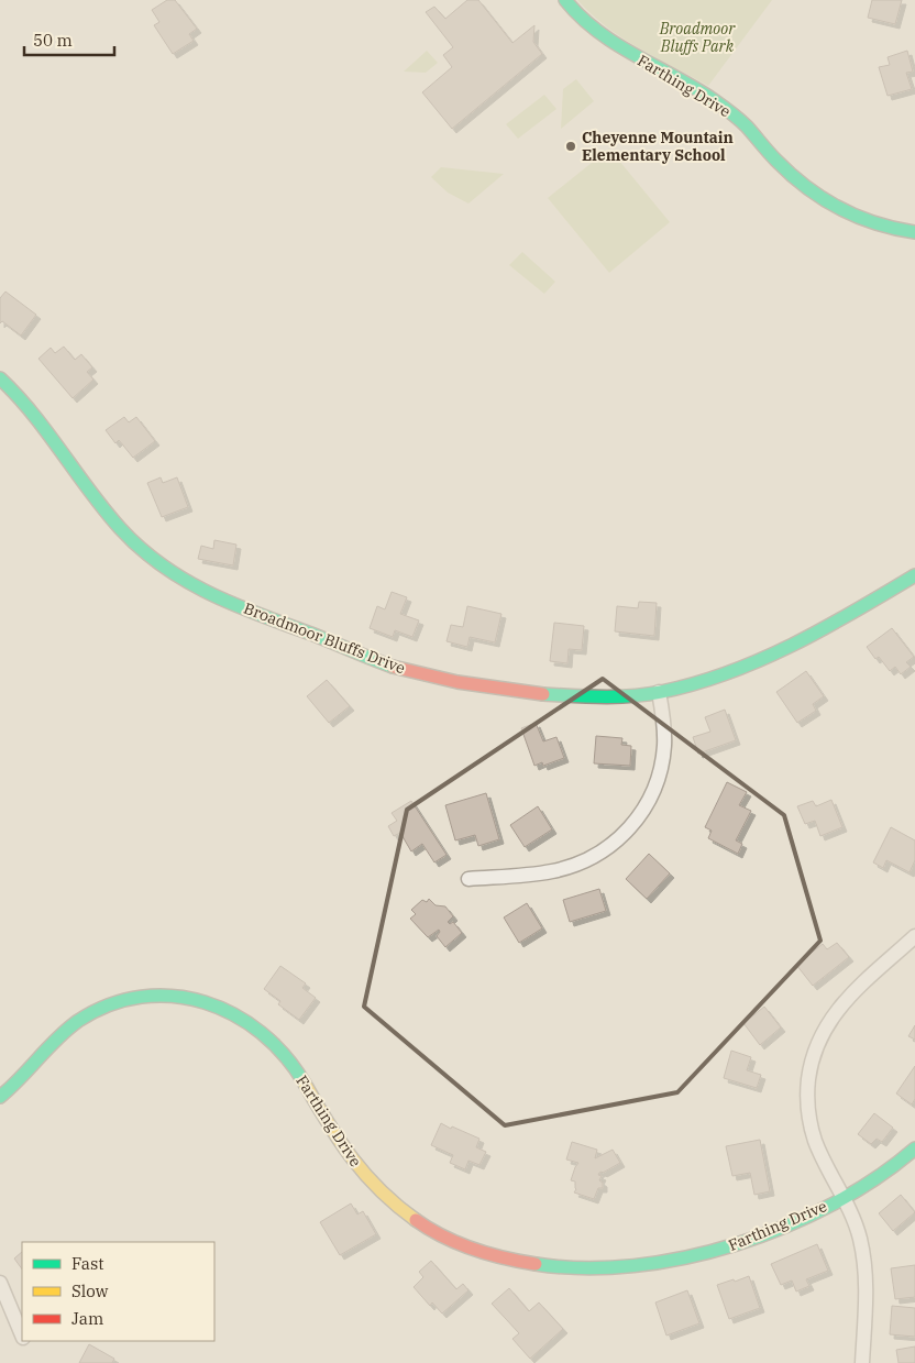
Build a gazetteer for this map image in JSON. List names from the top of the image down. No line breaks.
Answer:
{"streets":{"street":["Farthing Drive","Broadmoor Bluffs Drive"]},"parks":["Broadmoor Bluffs Park"],"places":["Cheyenne Mountain Elementary School"],"legend":["Fast","Slow","Jam"],"scale_bar":"50 m"}
